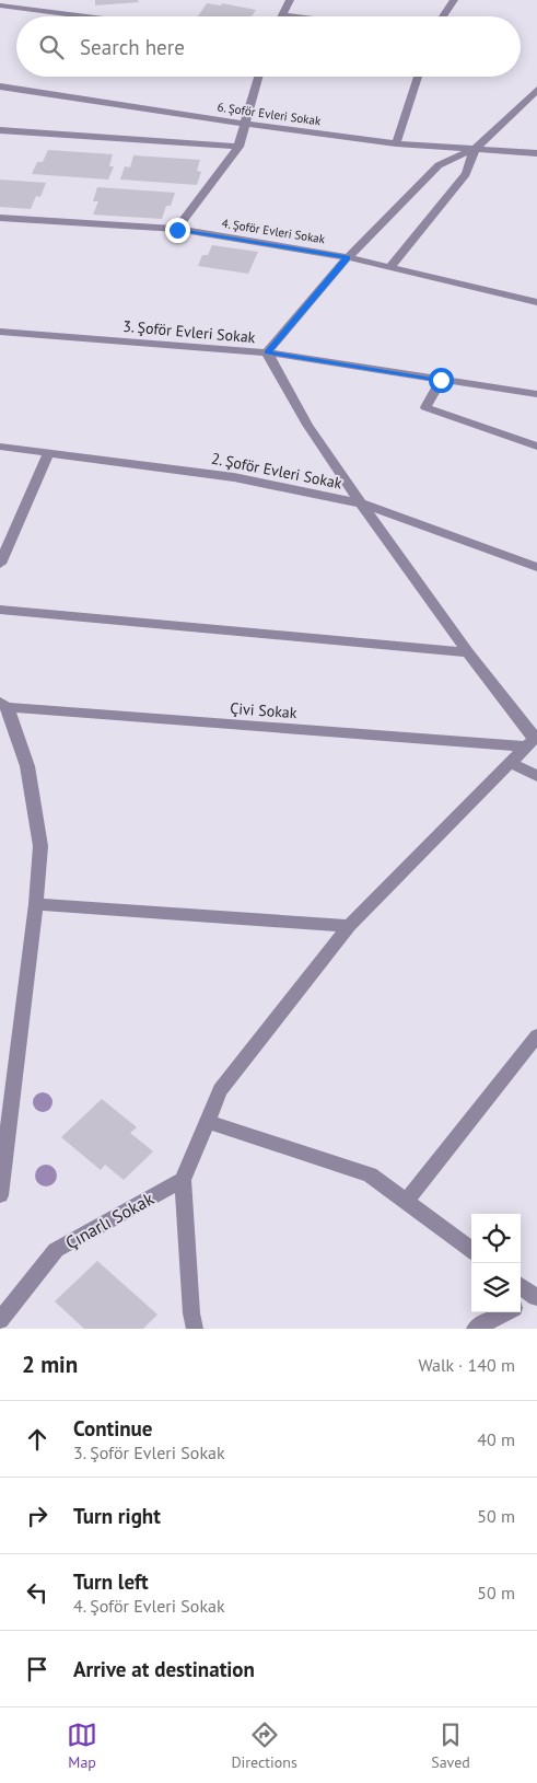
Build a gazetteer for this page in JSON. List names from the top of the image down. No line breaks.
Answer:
{"streets":{"street":["6. Şoför Evleri Sokak","4. Şoför Evleri Sokak","3. Şoför Evleri Sokak","2. Şoför Evleri Sokak","Çivi Sokak","Çınarlı Sokak"]},"page":{"search":"Search here","heading":["2 min","Walk · 140 m"],"list":[["Continue","3. Şoför Evleri Sokak","40 m"],["Turn right","50 m"],["Turn left","4. Şoför Evleri Sokak","50 m"],"Arrive at destination"],"nav":["Map","Directions","Saved"]}}
